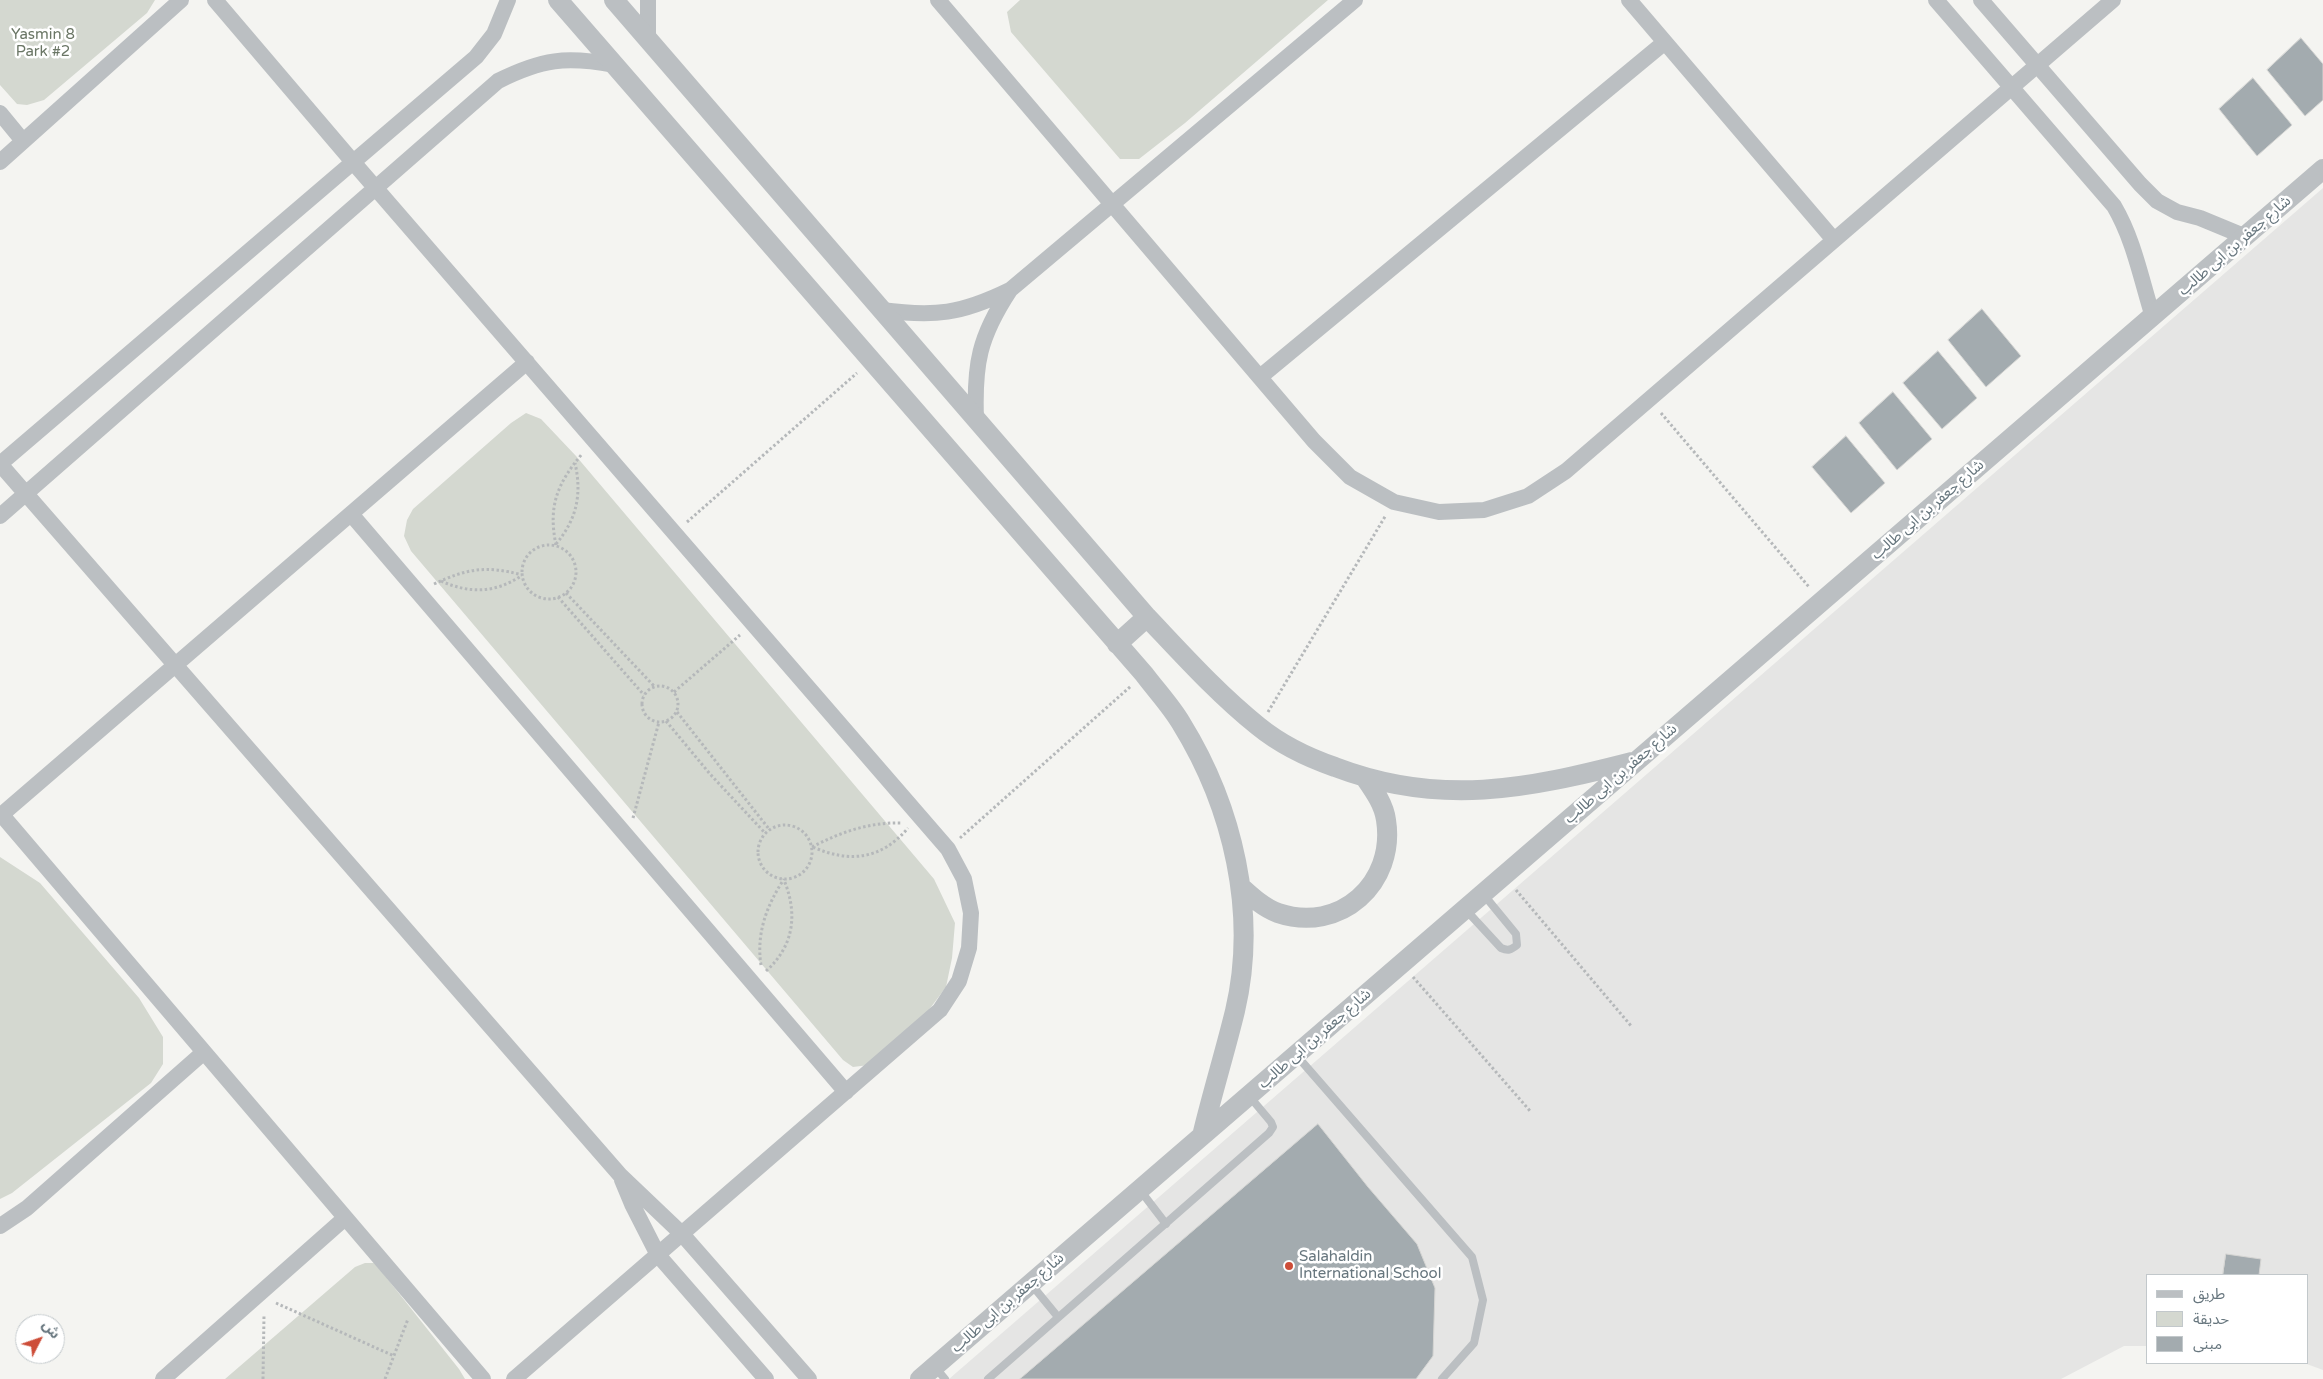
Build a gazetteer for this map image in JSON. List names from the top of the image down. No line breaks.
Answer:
{"streets":{"street":["شارع جعفر بن ابى طالب"]},"parks":["Yasmin 8 Park #2"],"places":["Salahaldin International School"],"legend":["طريق","حديقة","مبنى"],"north":"top right"}
